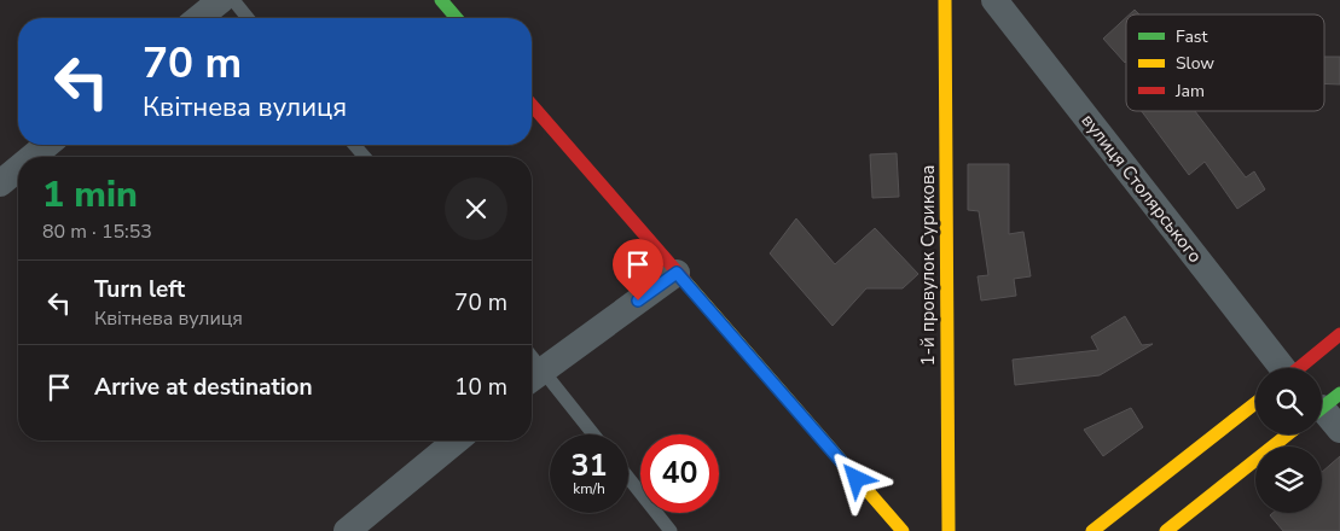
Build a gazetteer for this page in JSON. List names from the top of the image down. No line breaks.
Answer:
{"streets":{"street":["вулиця Столярського","1-й провулок Сурикова"]},"legend":["Fast","Slow","Jam"],"page":{"turn":["70 m","Квітнева вулиця"],"heading":["1 min","80 m · 15:53"],"list":[{"name":"Turn left","note":"Квітнева вулиця","value":"70 m"},{"name":"Arrive at destination","value":"10 m"}],"speed":"31 km/h","limit":"40"}}
